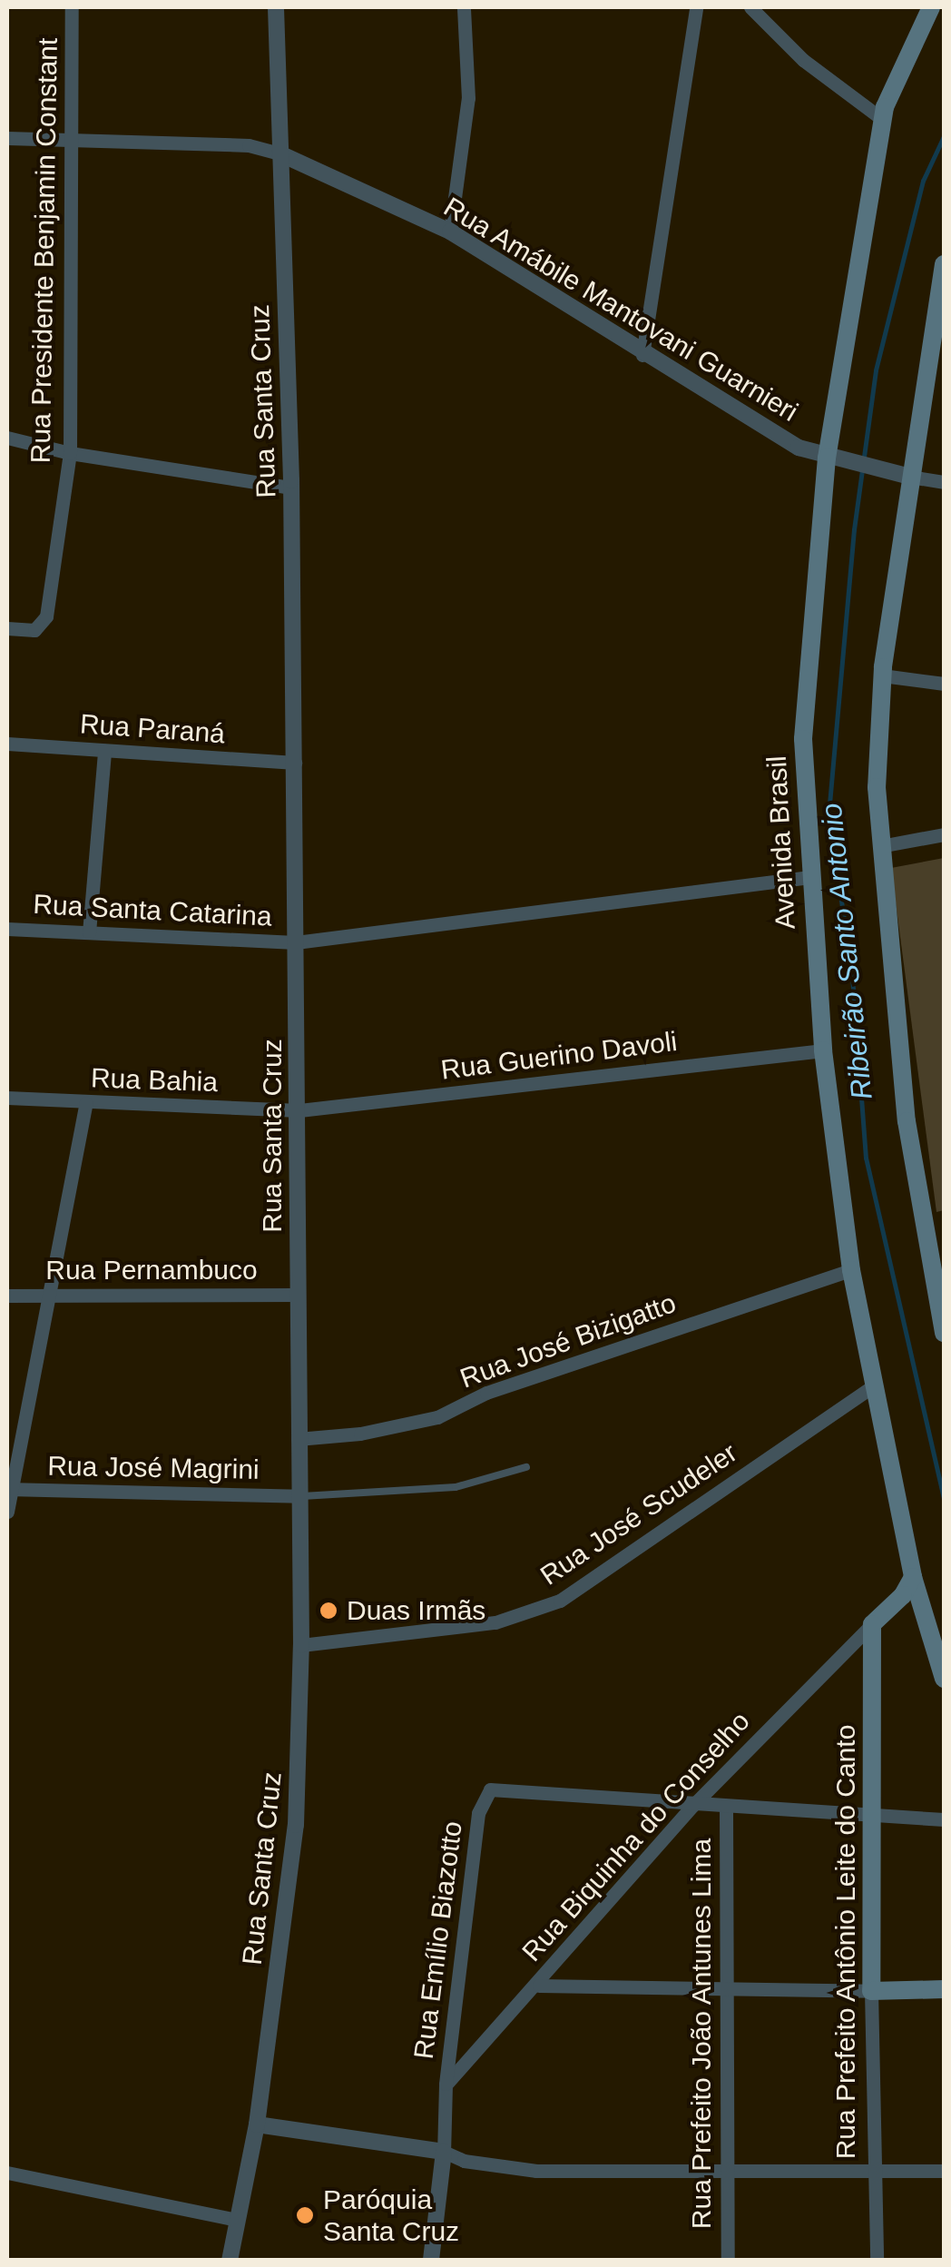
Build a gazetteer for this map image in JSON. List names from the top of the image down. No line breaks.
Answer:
{"streets":{"main road":["Avenida Brasil","Rua Biquinha do Conselho","Rua Prefeito Antônio Leite do Canto"],"street":["Rua Presidente Benjamin Constant","Rua Amábile Mantovani Guarnieri","Rua Santa Cruz","Rua Paraná","Rua Santa Catarina","Rua Guerino Davoli","Rua Bahia","Rua Pernambuco","Rua José Bizigatto","Rua José Magrini","Rua José Scudeler","Rua Emílio Biazotto","Rua Prefeito João Antunes Lima"]},"crossings":[["Rua Amábile Mantovani Guarnieri","Rua Santa Cruz"],["Rua Amábile Mantovani Guarnieri","Avenida Brasil"],["Rua Santa Cruz","Rua Paraná"],["Rua Santa Cruz","Rua Santa Catarina"],["Rua Santa Cruz","Rua Guerino Davoli"],["Rua Santa Cruz","Rua Bahia"],["Rua Santa Cruz","Rua Pernambuco"],["Rua Santa Cruz","Rua José Bizigatto"],["Rua Santa Cruz","Rua José Magrini"],["Rua Santa Cruz","Rua José Scudeler"],["Avenida Brasil","Rua Santa Catarina"],["Avenida Brasil","Rua Guerino Davoli"],["Avenida Brasil","Rua José Bizigatto"],["Avenida Brasil","Rua José Scudeler"],["Avenida Brasil","Rua Biquinha do Conselho"],["Rua Guerino Davoli","Rua Bahia"],["Rua Biquinha do Conselho","Rua Emílio Biazotto"],["Rua Biquinha do Conselho","Rua Prefeito Antônio Leite do Canto"]],"water":["Ribeirão Santo Antonio"],"places":["Duas Irmãs","Paróquia Santa Cruz"]}
